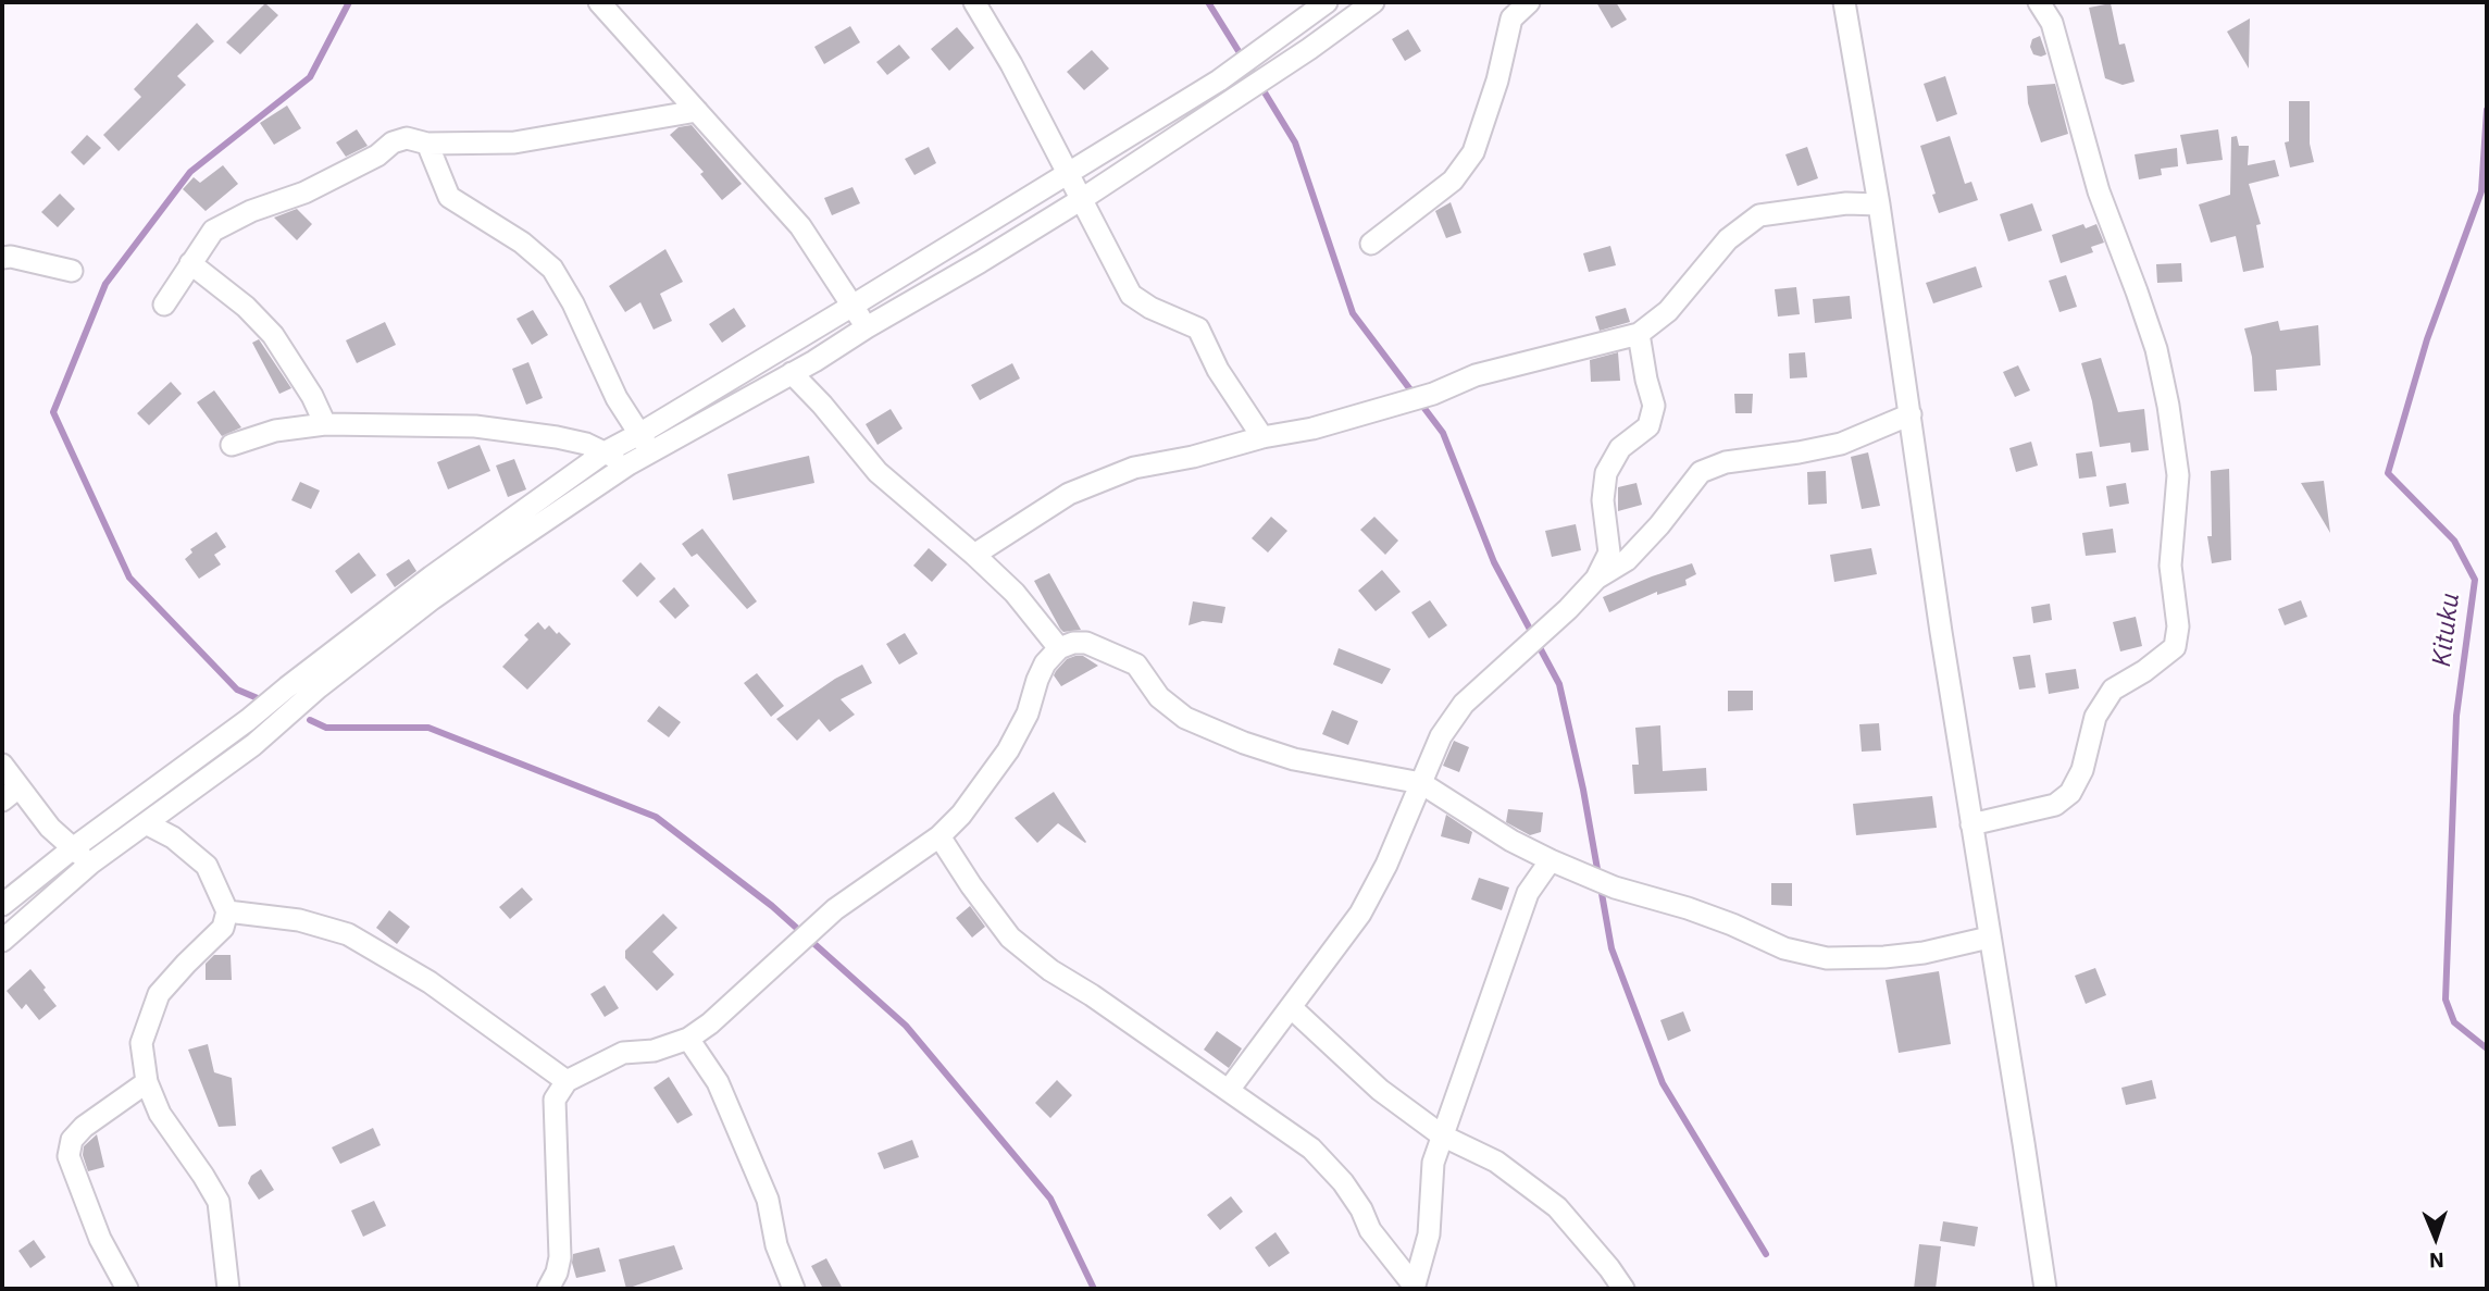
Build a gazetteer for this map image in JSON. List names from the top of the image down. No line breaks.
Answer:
{"water":["Kituku"],"north":"bottom"}
